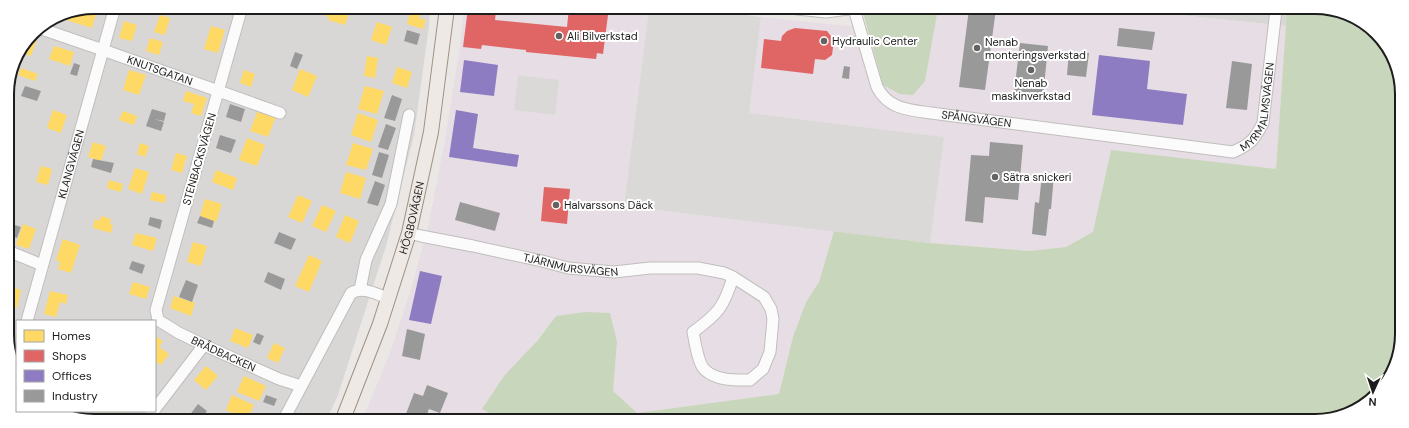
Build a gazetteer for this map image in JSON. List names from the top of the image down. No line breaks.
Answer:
{"streets":{"main road":["HÖGBOVÄGEN"],"street":["KNUTSGATAN","MYRMALMSVÄGEN","SPÅNGVÄGEN","STENBACKSVÄGEN","KLANGVÄGEN","TJÄRNMURSVÄGEN","BRÅDBACKEN"]},"crossings":[["KNUTSGATAN","STENBACKSVÄGEN"],["KNUTSGATAN","KLANGVÄGEN"],["MYRMALMSVÄGEN","SPÅNGVÄGEN"],["STENBACKSVÄGEN","BRÅDBACKEN"],["HÖGBOVÄGEN","TJÄRNMURSVÄGEN"]],"places":["Ali Bilverkstad","Hydraulic Center","Nenab monteringsverkstad","Nenab maskinverkstad","Sätra snickeri","Halvarssons Däck"],"legend":["Homes","Shops","Offices","Industry"],"north":"bottom"}
